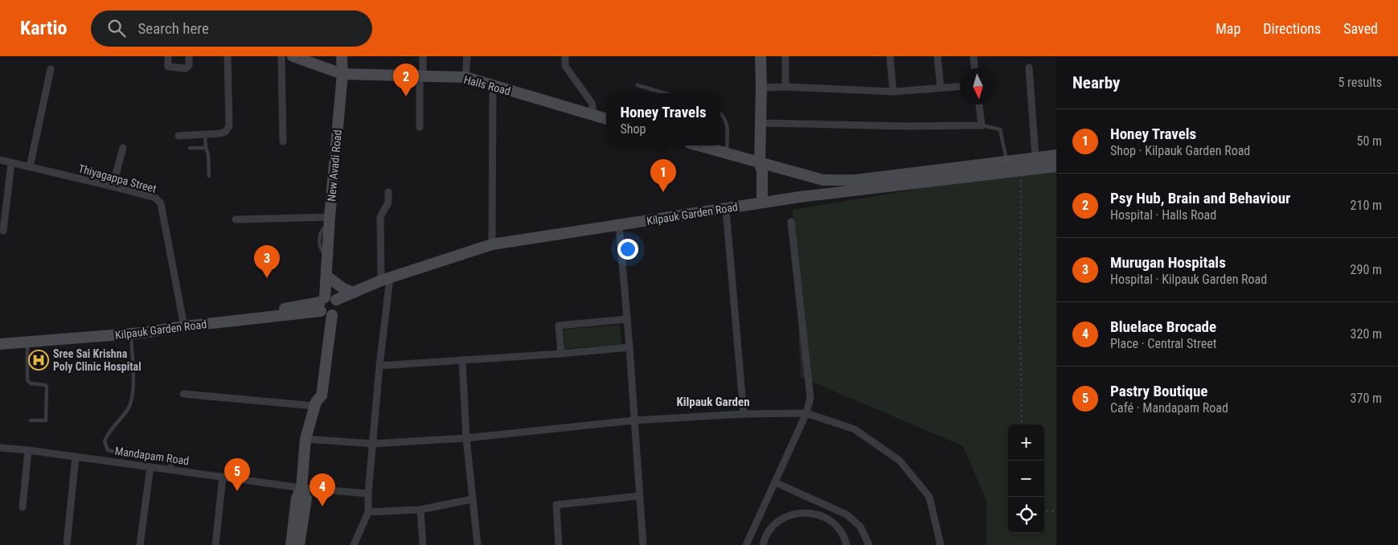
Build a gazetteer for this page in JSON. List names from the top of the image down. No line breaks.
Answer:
{"streets":{"main road":["Halls Road","New Avadi Road","Kilpauk Garden Road"],"street":["Thiyagappa Street","Mandapam Road"]},"crossings":[["Halls Road","New Avadi Road"],["New Avadi Road","Kilpauk Garden Road"],["New Avadi Road","Mandapam Road"],["Thiyagappa Street","Kilpauk Garden Road"]],"districts":["Kilpauk Garden"],"places":{"hospital":["Sree Sai Krishna Poly Clinic Hospital"]},"north":"bottom","page":{"header":"Kartio","search":"Search here","nav":["Map","Directions","Saved"],"heading":["Nearby","5 results"],"pins":["2","1","3","5","4"],"popup":["Honey Travels","Shop"],"list":[{"mark":"1","name":"Honey Travels","note":"Shop · Kilpauk Garden Road","value":"50 m"},{"mark":"2","name":"Psy Hub, Brain and Behaviour","note":"Hospital · Halls Road","value":"210 m"},{"mark":"3","name":"Murugan Hospitals","note":"Hospital · Kilpauk Garden Road","value":"290 m"},{"mark":"4","name":"Bluelace Brocade","note":"Place · Central Street","value":"320 m"},{"mark":"5","name":"Pastry Boutique","note":"Café · Mandapam Road","value":"370 m"}],"map_buttons":["+","−"]}}
